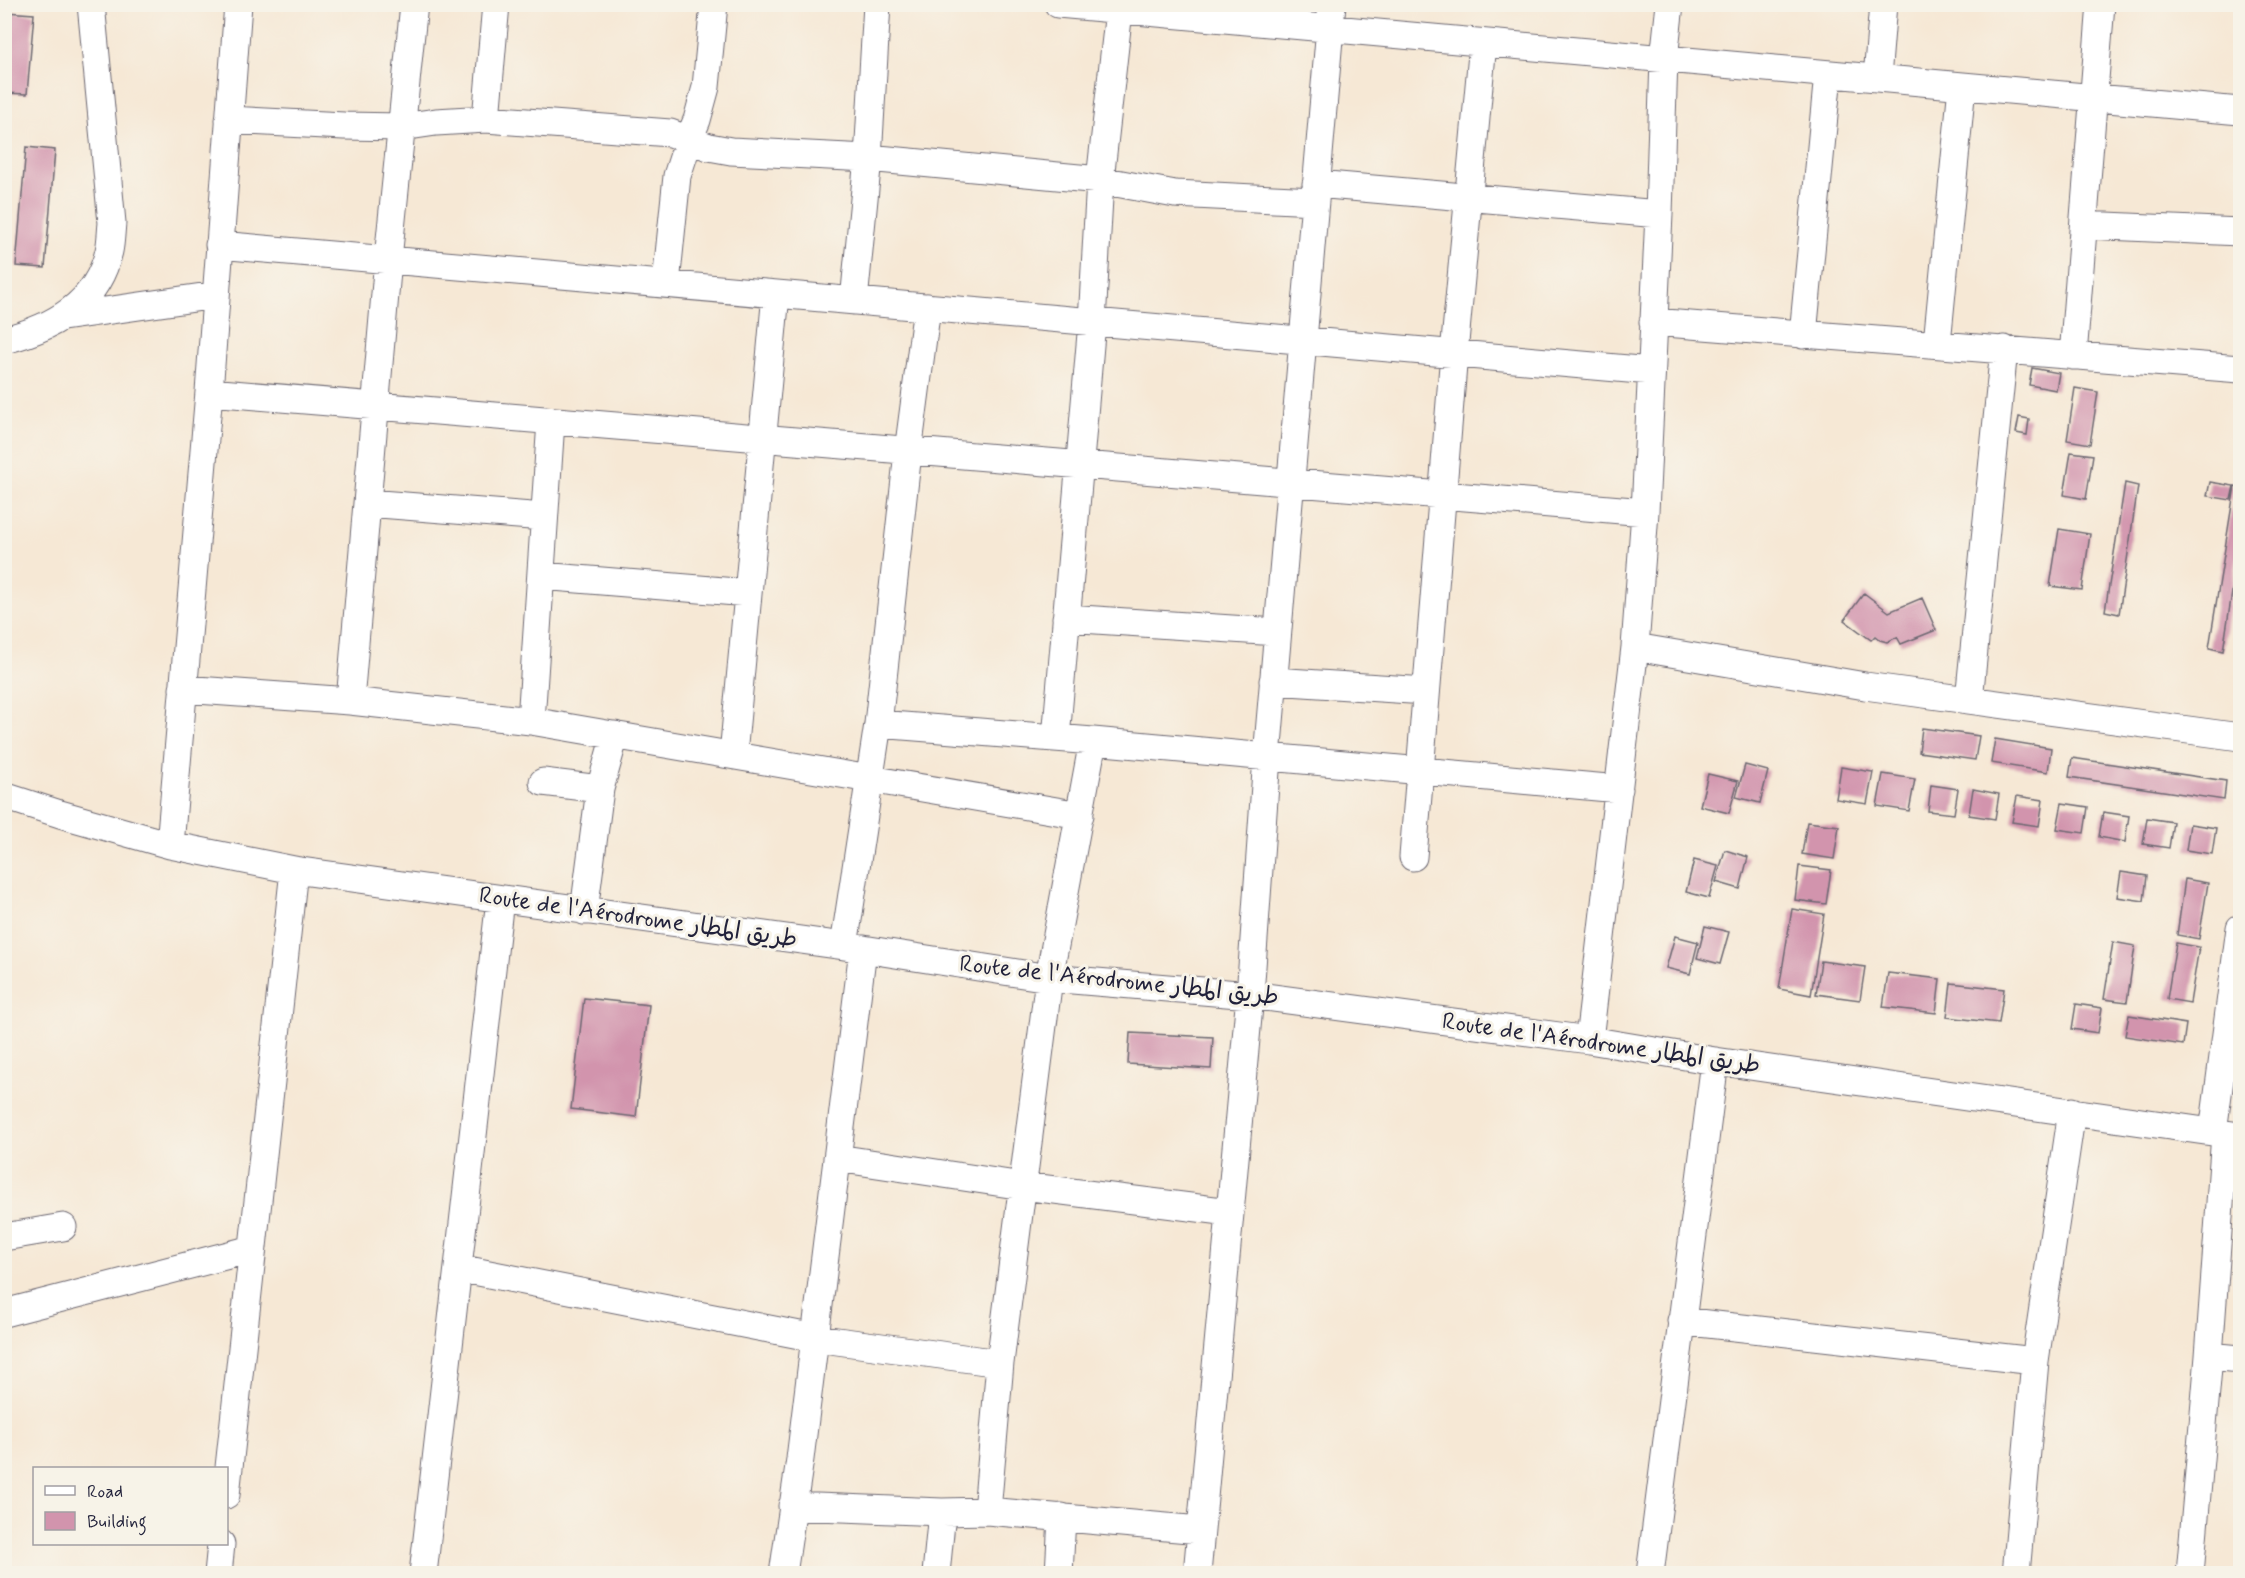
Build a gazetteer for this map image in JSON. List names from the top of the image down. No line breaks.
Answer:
{"streets":{"street":["Route de l'Aérodrome طريق المطار"]},"legend":["Road","Building"]}
